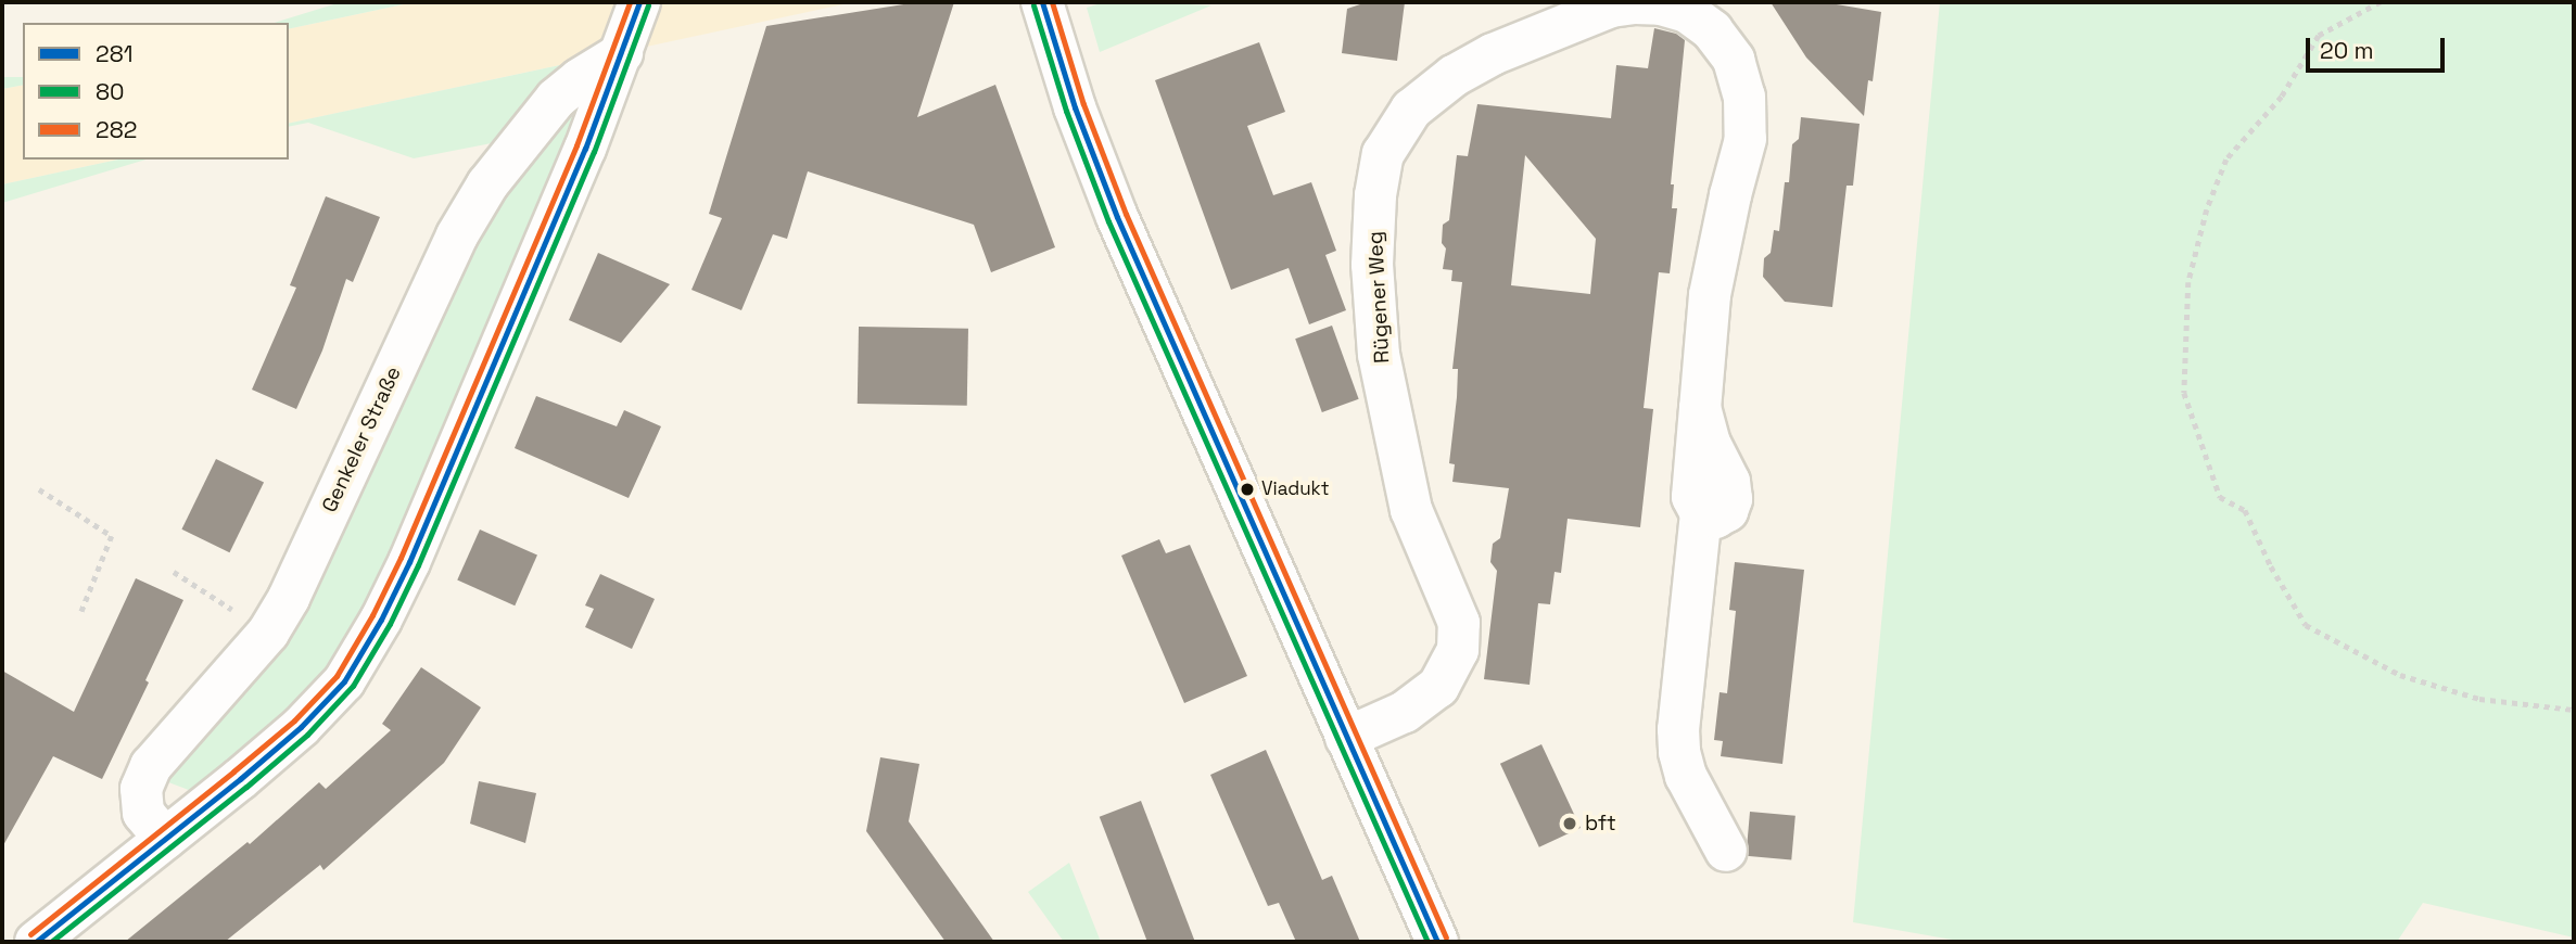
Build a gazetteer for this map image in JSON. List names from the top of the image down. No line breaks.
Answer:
{"streets":{"street":["Rügener Weg","Genkeler Straße"]},"places":["Viadukt","bft"],"lines":["transit line 281","transit line 282","transit line 80"],"legend":["281","80","282"],"scale_bar":"20 m"}
